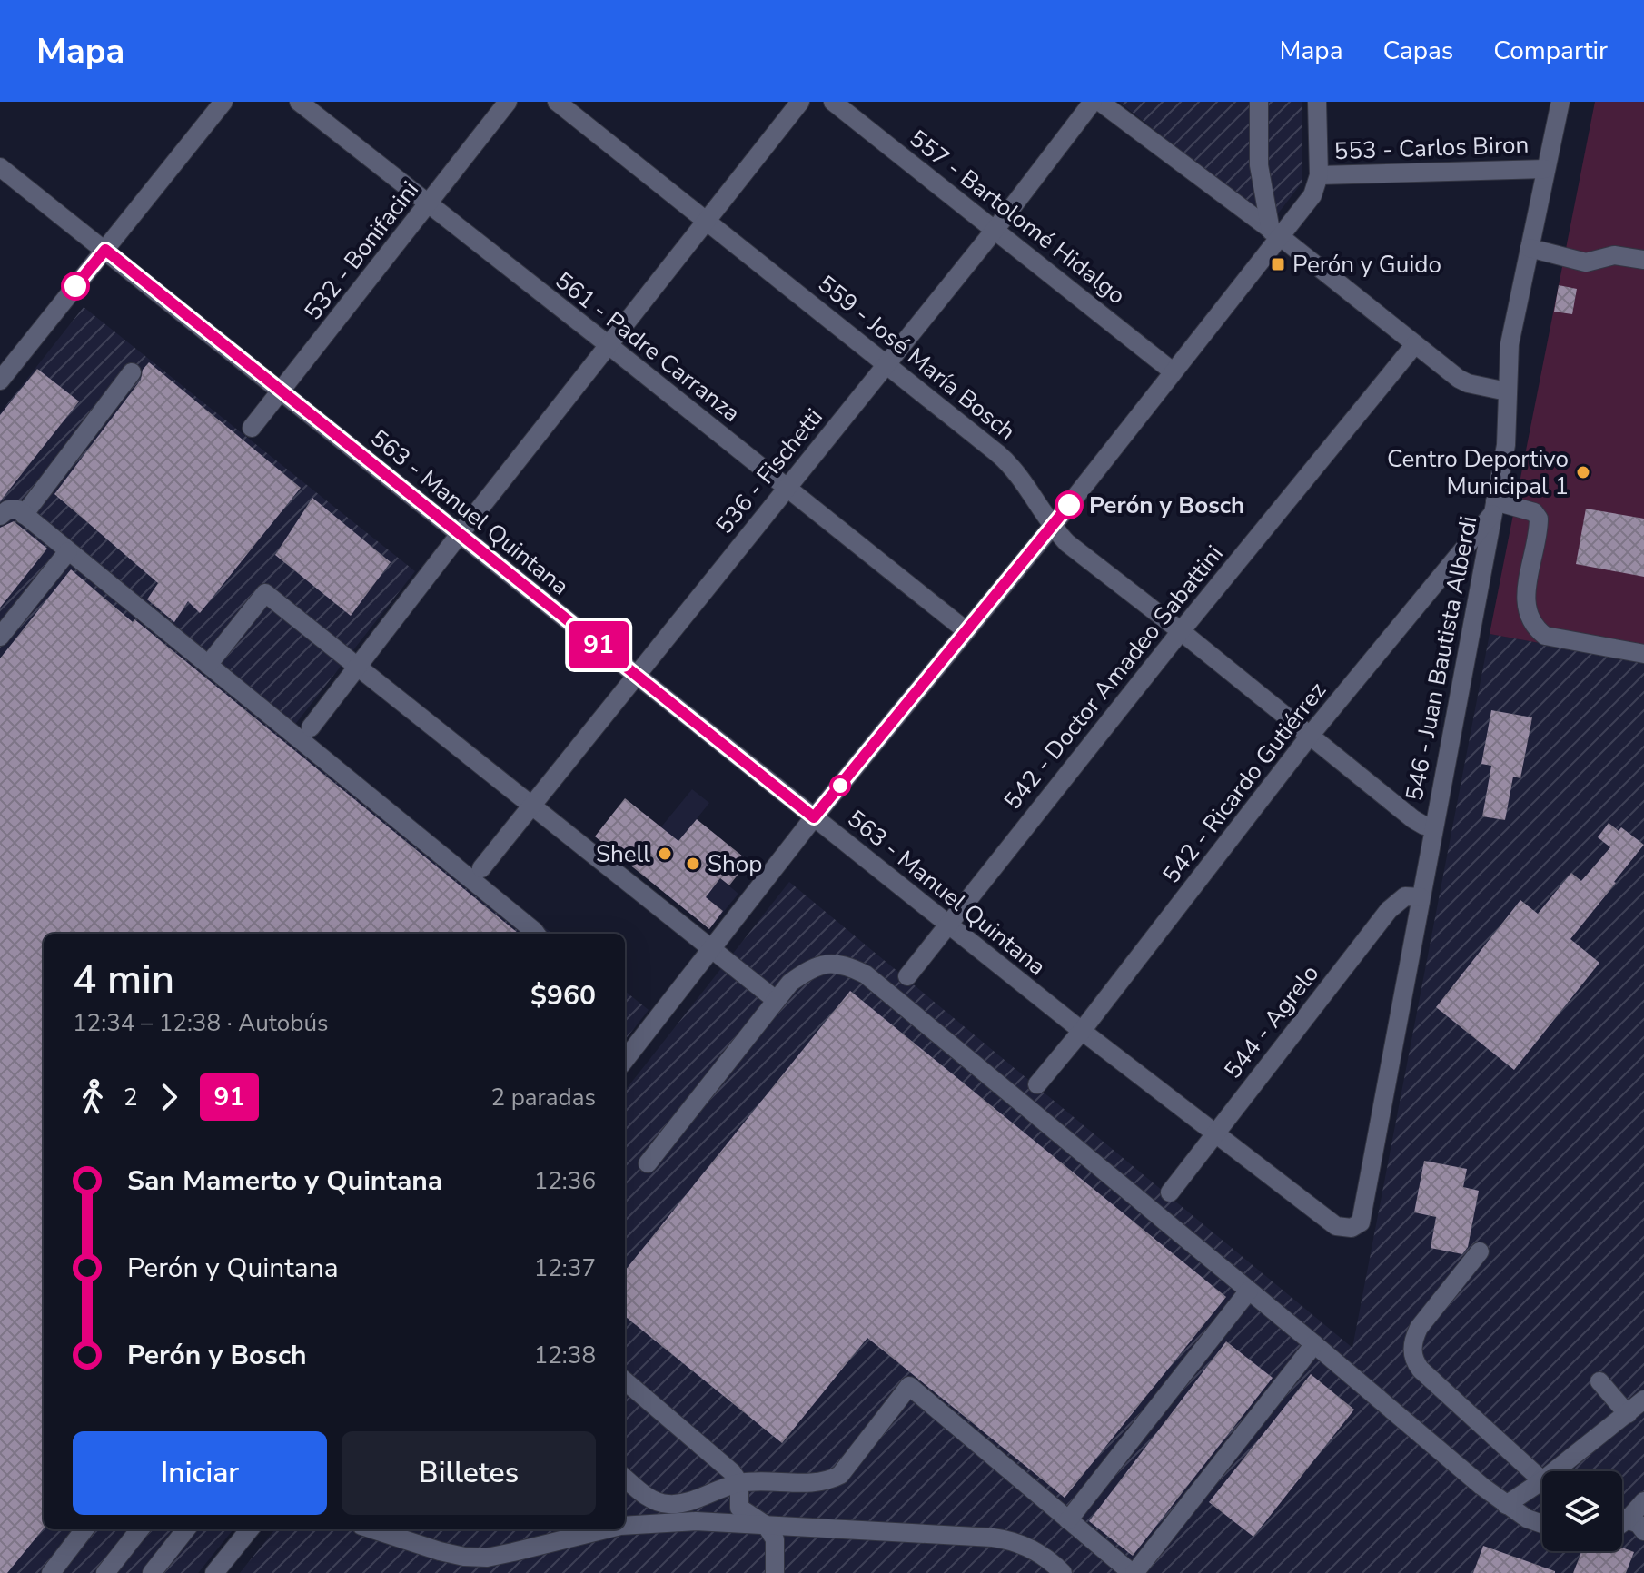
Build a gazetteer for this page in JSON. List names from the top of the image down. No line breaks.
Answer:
{"streets":{"street":["553 - Carlos Biron","557 - Bartolomé Hidalgo","532 - Bonifacini","561 - Padre Carranza","559 - José María Bosch","536 - Fischetti","563 - Manuel Quintana","546 - Juan Bautista Alberdi","542 - Doctor Amadeo Sabattini","542 - Ricardo Gutiérrez","544 - Agrelo"]},"crossings":[["553 - Carlos Biron","546 - Juan Bautista Alberdi"],["557 - Bartolomé Hidalgo","536 - Fischetti"],["532 - Bonifacini","561 - Padre Carranza"],["532 - Bonifacini","563 - Manuel Quintana"],["561 - Padre Carranza","536 - Fischetti"],["559 - José María Bosch","536 - Fischetti"],["559 - José María Bosch","546 - Juan Bautista Alberdi"],["559 - José María Bosch","542 - Doctor Amadeo Sabattini"],["559 - José María Bosch","542 - Ricardo Gutiérrez"],["536 - Fischetti","563 - Manuel Quintana"],["563 - Manuel Quintana","546 - Juan Bautista Alberdi"],["563 - Manuel Quintana","542 - Doctor Amadeo Sabattini"],["563 - Manuel Quintana","542 - Ricardo Gutiérrez"],["563 - Manuel Quintana","544 - Agrelo"],["546 - Juan Bautista Alberdi","542 - Ricardo Gutiérrez"],["546 - Juan Bautista Alberdi","544 - Agrelo"]],"places":{"transit":["Perón y Guido"],"other":["Centro Deportivo Municipal 1","Perón y Bosch","Shell","Shop"]},"lines":["bus line 91"],"page":{"header":"Mapa","nav":["Mapa","Capas","Compartir"],"on_map":"91","heading":["4 min","12:34 – 12:38 · Autobús","$960"],"legs":["2","91","2 paradas"],"list":[{"name":"San Mamerto y Quintana","value":"12:36"},{"name":"Perón y Quintana","value":"12:37"},{"name":"Perón y Bosch","value":"12:38"}],"buttons":["Iniciar","Billetes"]}}
